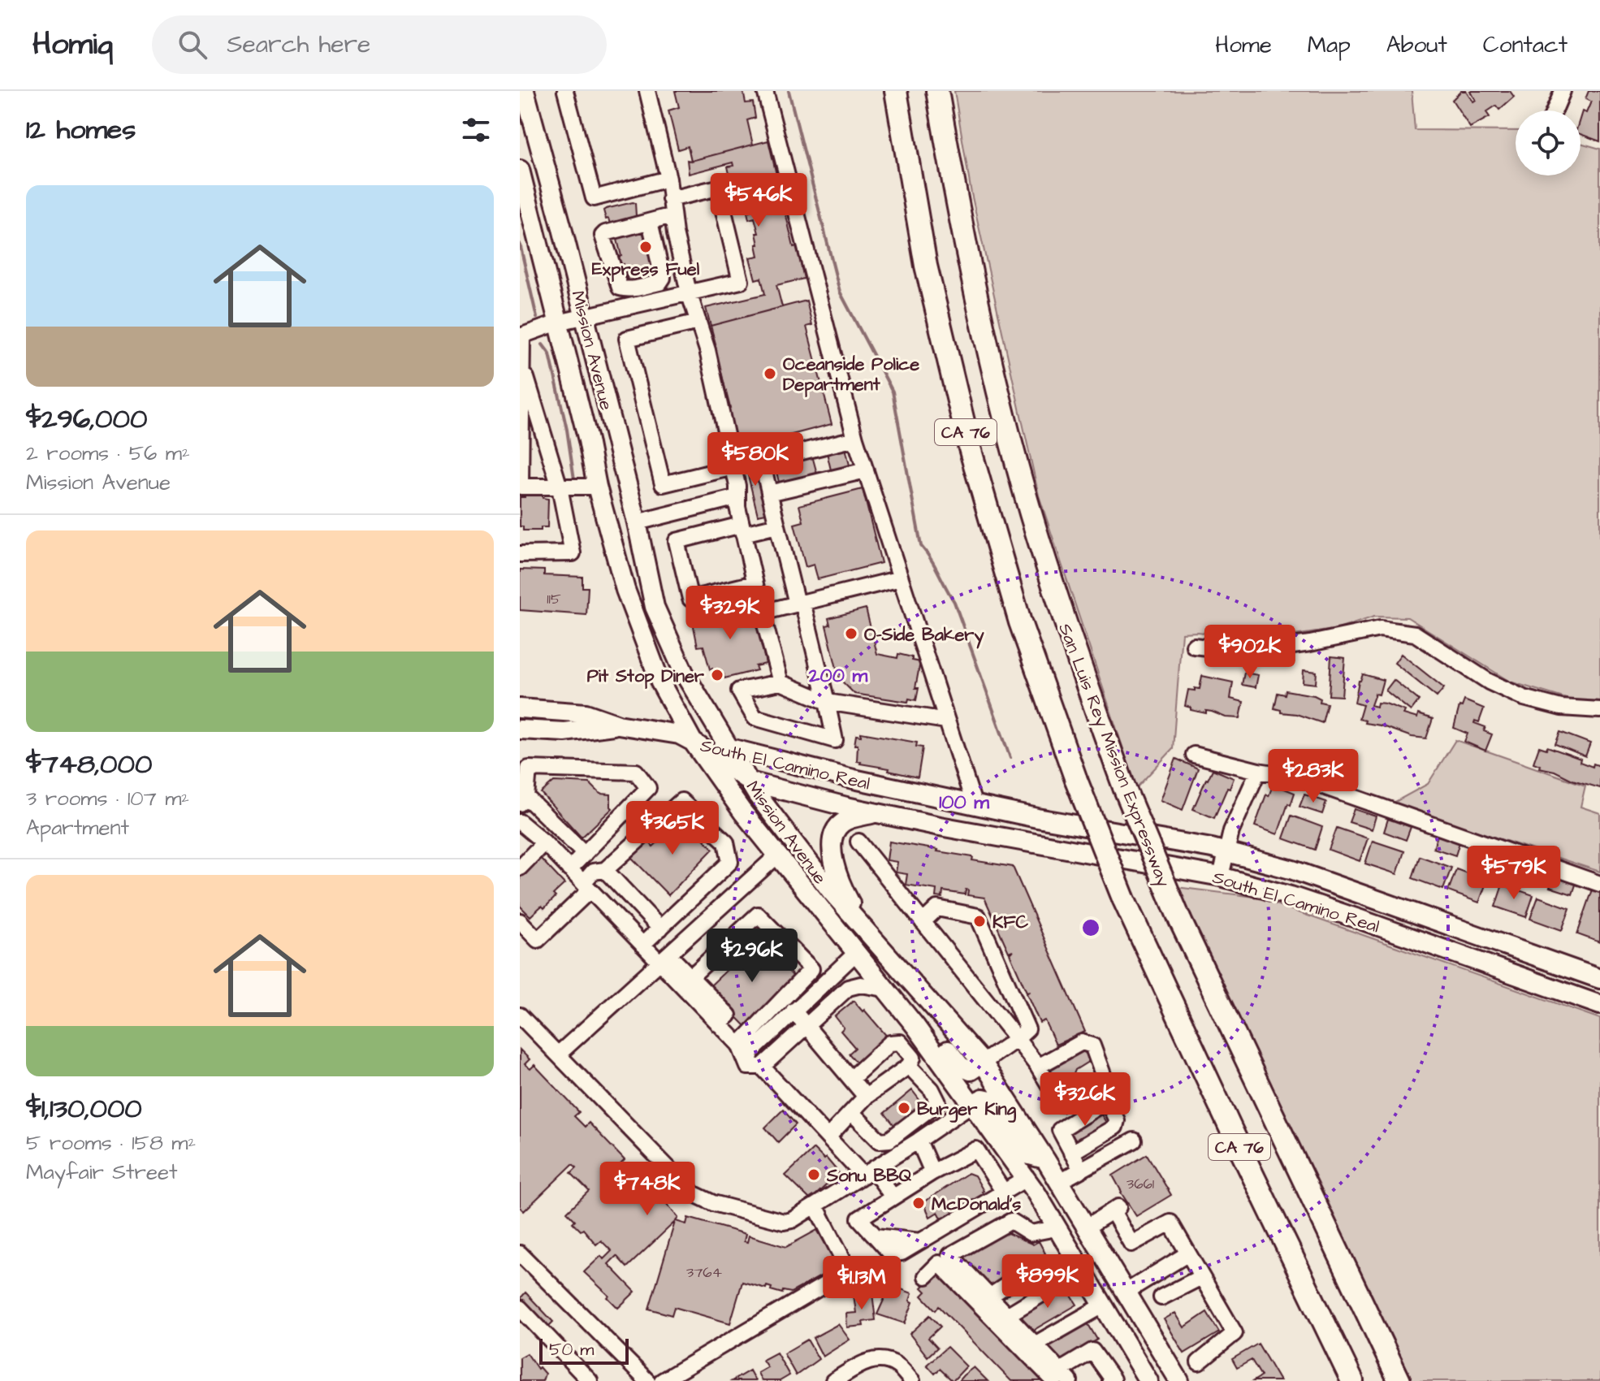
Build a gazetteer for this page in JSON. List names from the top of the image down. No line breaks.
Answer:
{"streets":{"highway":["CA 76","San Luis Rey Mission Expressway"],"main road":["Mission Avenue","South El Camino Real"]},"crossings":[["Mission Avenue","South El Camino Real"]],"places":["Express Fuel","Oceanside Police Department","O-Side Bakery","Pit Stop Diner","KFC","Burger King","Sonu BBQ","McDonald's"],"house_numbers":["115","3661","3764"],"scale_bar":"50 m","page":{"header":"Homiq","search":"Search here","nav":["Home","Map","About","Contact"],"heading":"12 homes","list":[{"name":"$296,000","note":"2 rooms · 56 m² · Mission Avenue"},{"name":"$748,000","note":"3 rooms · 107 m² · Apartment"},{"name":"$1,130,000","note":"5 rooms · 158 m² · Mayfair Street"}],"price":["$546K","$580K","$329K","$902K","$283K","$365K","$579K","$296K","$326K","$748K","$899K","$1.13M"],"scale":"50 m"},"rings":["200 m","100 m"]}
